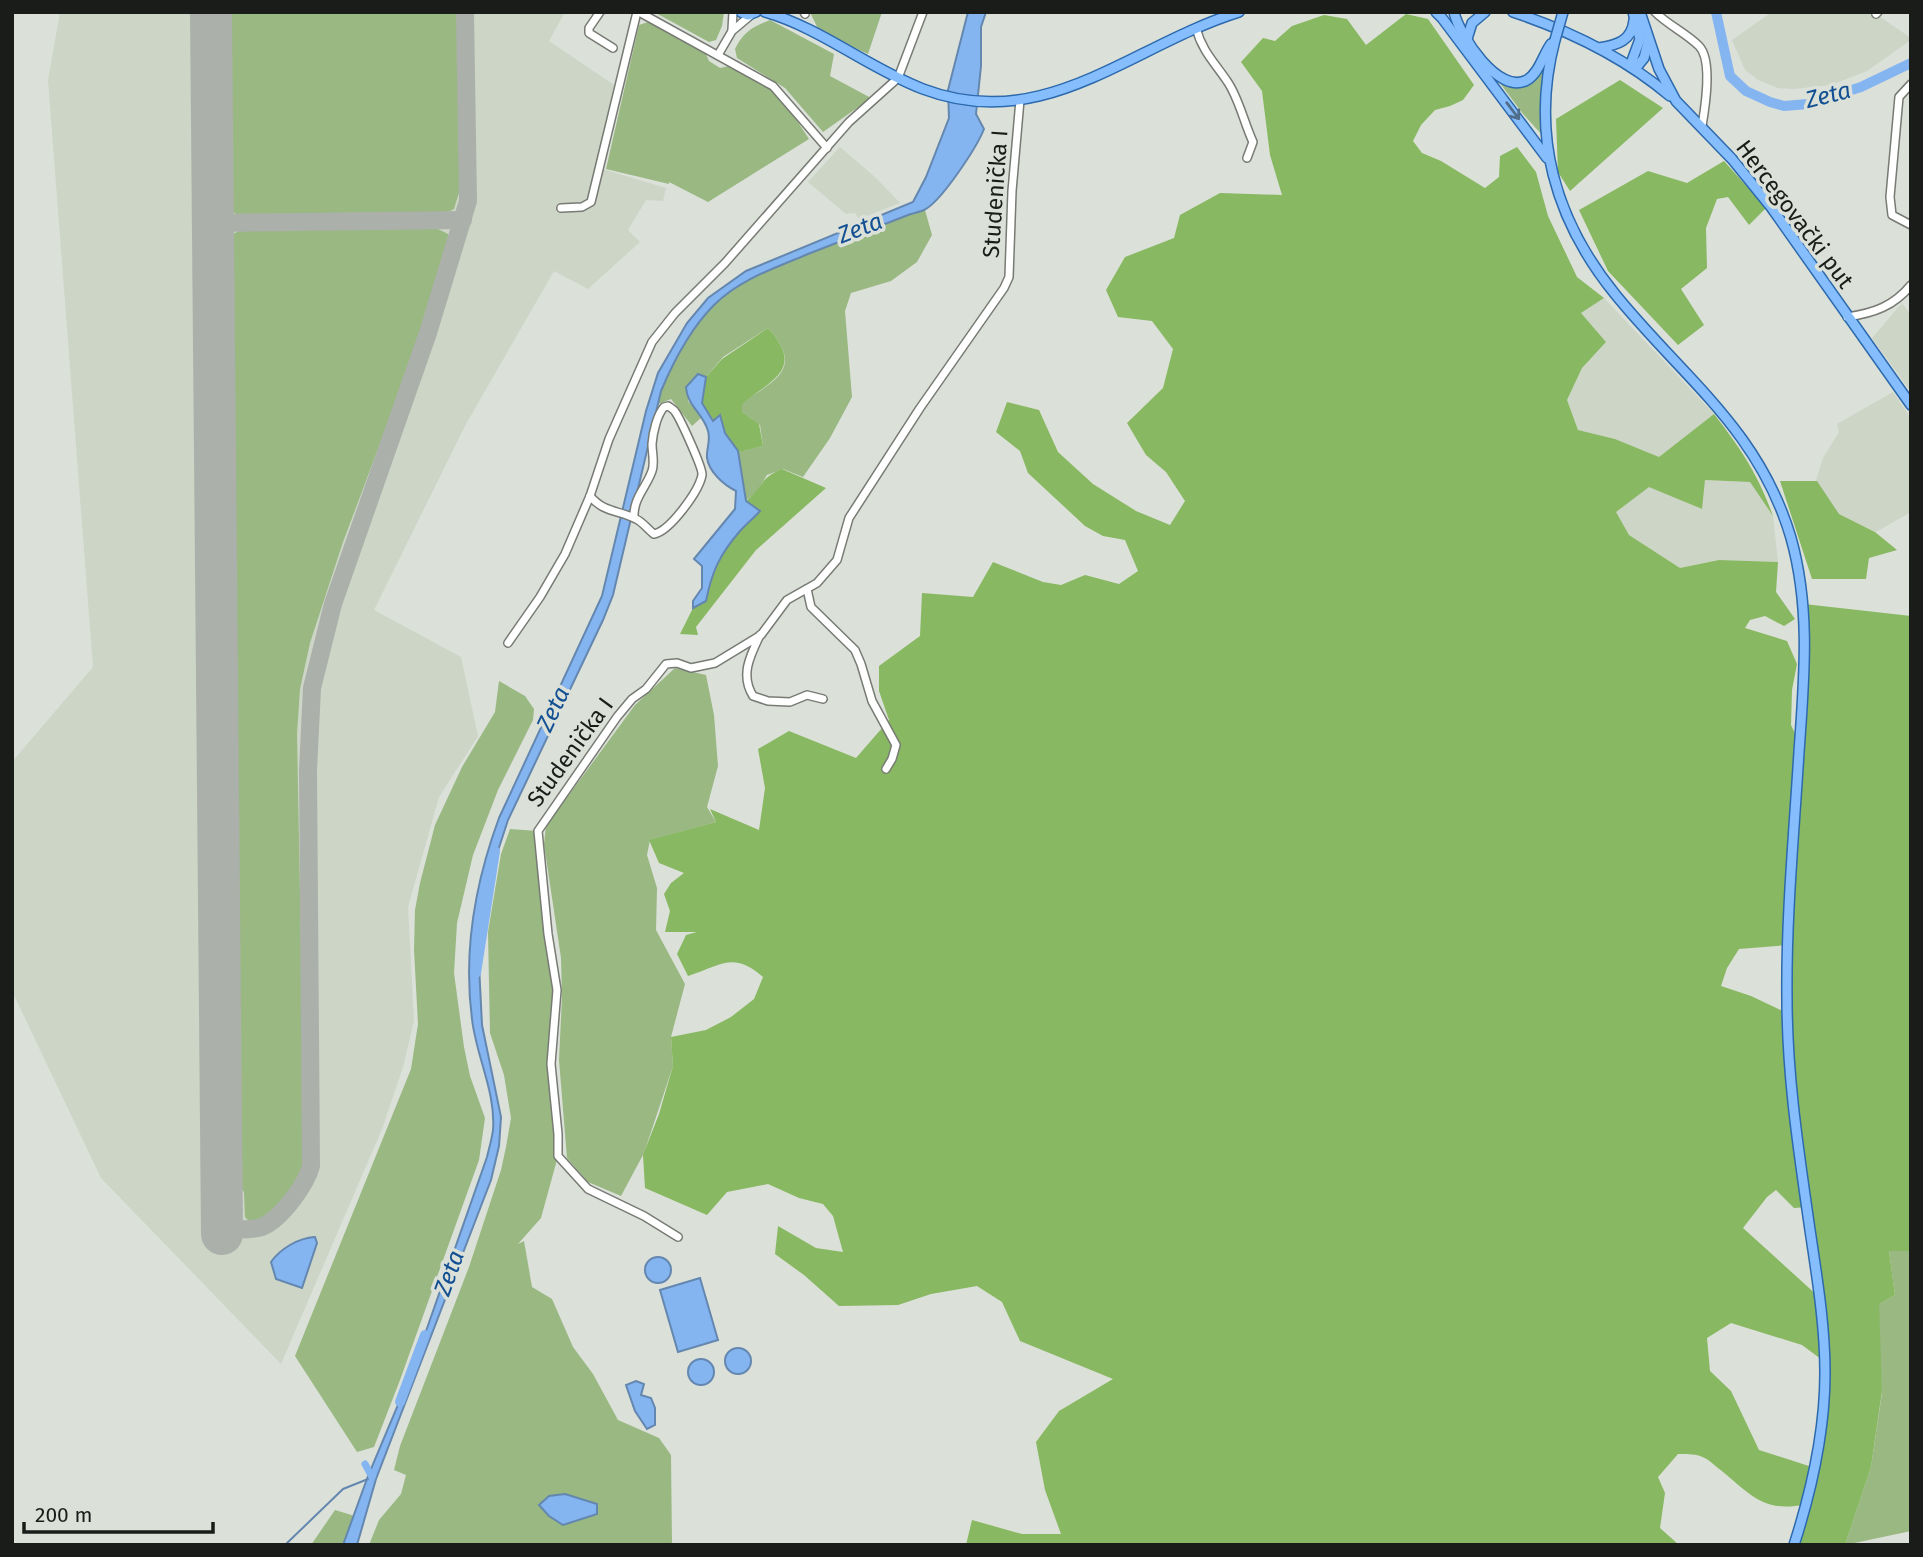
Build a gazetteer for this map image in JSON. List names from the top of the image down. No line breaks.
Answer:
{"streets":{"main road":["Hercegovački put"],"street":["Studenička I"]},"water":["Zeta"],"scale_bar":"200 m"}
